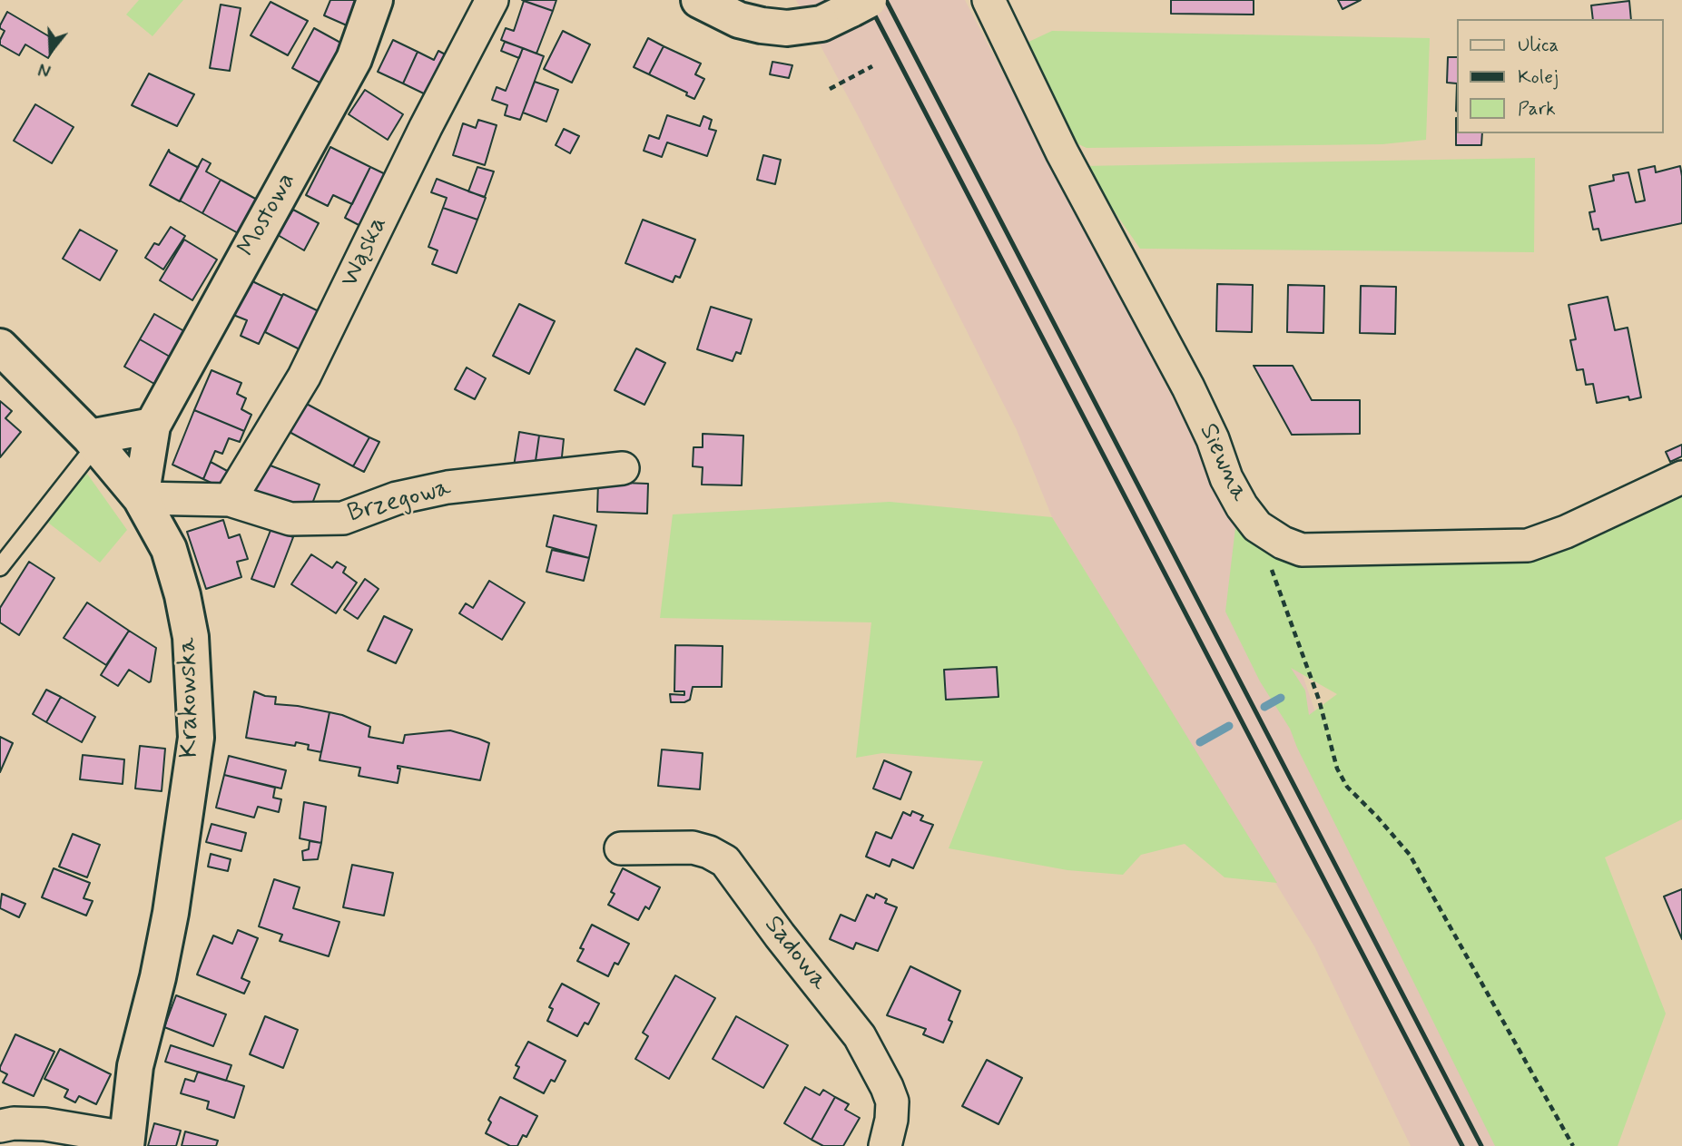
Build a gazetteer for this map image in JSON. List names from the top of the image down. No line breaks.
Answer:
{"streets":{"street":["Mostowa","Wąska","Siewna","Brzegowa","Krakowska","Sadowa"]},"crossings":[["Mostowa","Brzegowa"],["Mostowa","Krakowska"],["Wąska","Brzegowa"],["Brzegowa","Krakowska"]],"legend":["Ulica","Kolej","Park"],"north":"bottom"}
